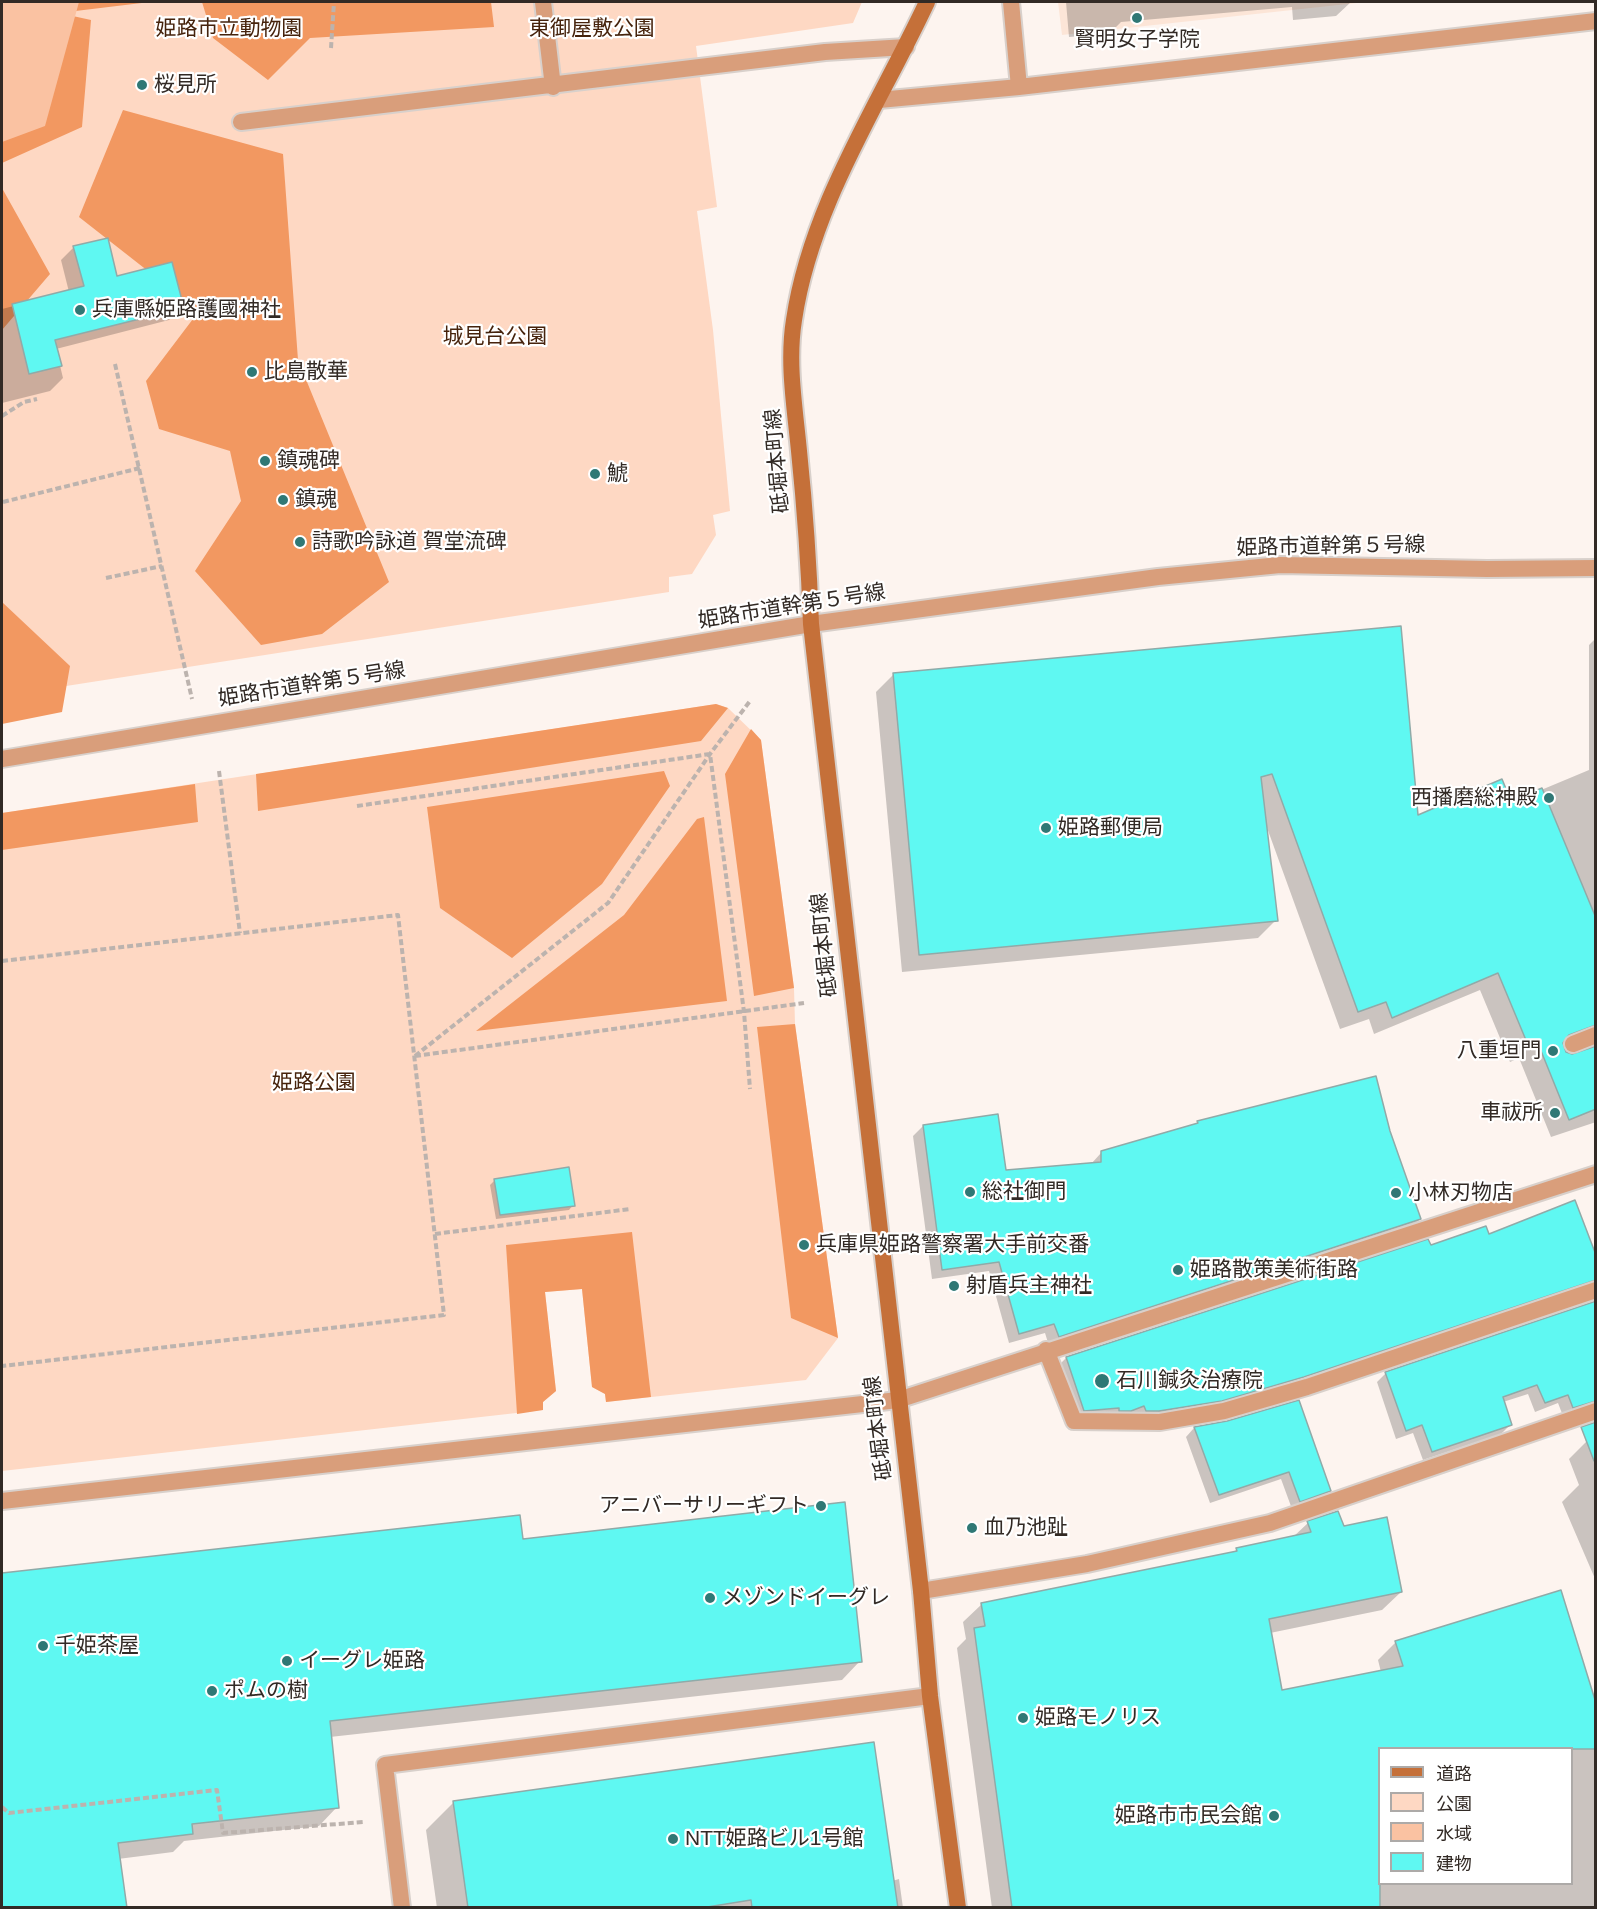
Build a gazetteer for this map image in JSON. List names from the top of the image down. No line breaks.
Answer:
{"streets":{"main road":["砥堀本町線"],"street":["姫路市道幹第５号線"]},"crossings":[["砥堀本町線","姫路市道幹第５号線"]],"parks":["姫路市立動物園","東御屋敷公園","城見台公園","姫路公園"],"places":["賢明女子学院","桜見所","兵庫縣姫路護國神社","比島散華","鎮魂碑","鯱","鎮魂","詩歌吟詠道 賀堂流碑","西播磨総神殿","姫路郵便局","八重垣門","車祓所","総社御門","小林刃物店","兵庫県姫路警察署大手前交番","姫路散策美術街路","射盾兵主神社","石川鍼灸治療院","アニバーサリーギフト","血乃池趾","メゾンドイーグレ","千姫茶屋","イーグレ姫路","ポムの樹","姫路モノリス","姫路市市民会館","NTT姫路ビル1号館"],"legend":["道路","公園","水域","建物"]}
